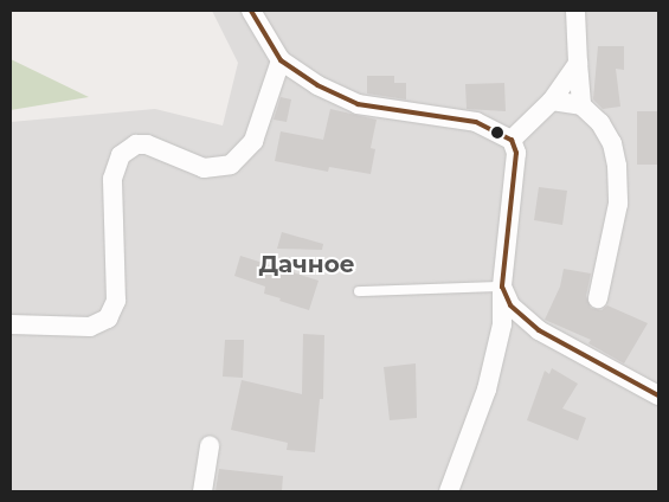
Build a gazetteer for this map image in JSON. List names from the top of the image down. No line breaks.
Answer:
{"districts":["Дачное"]}
